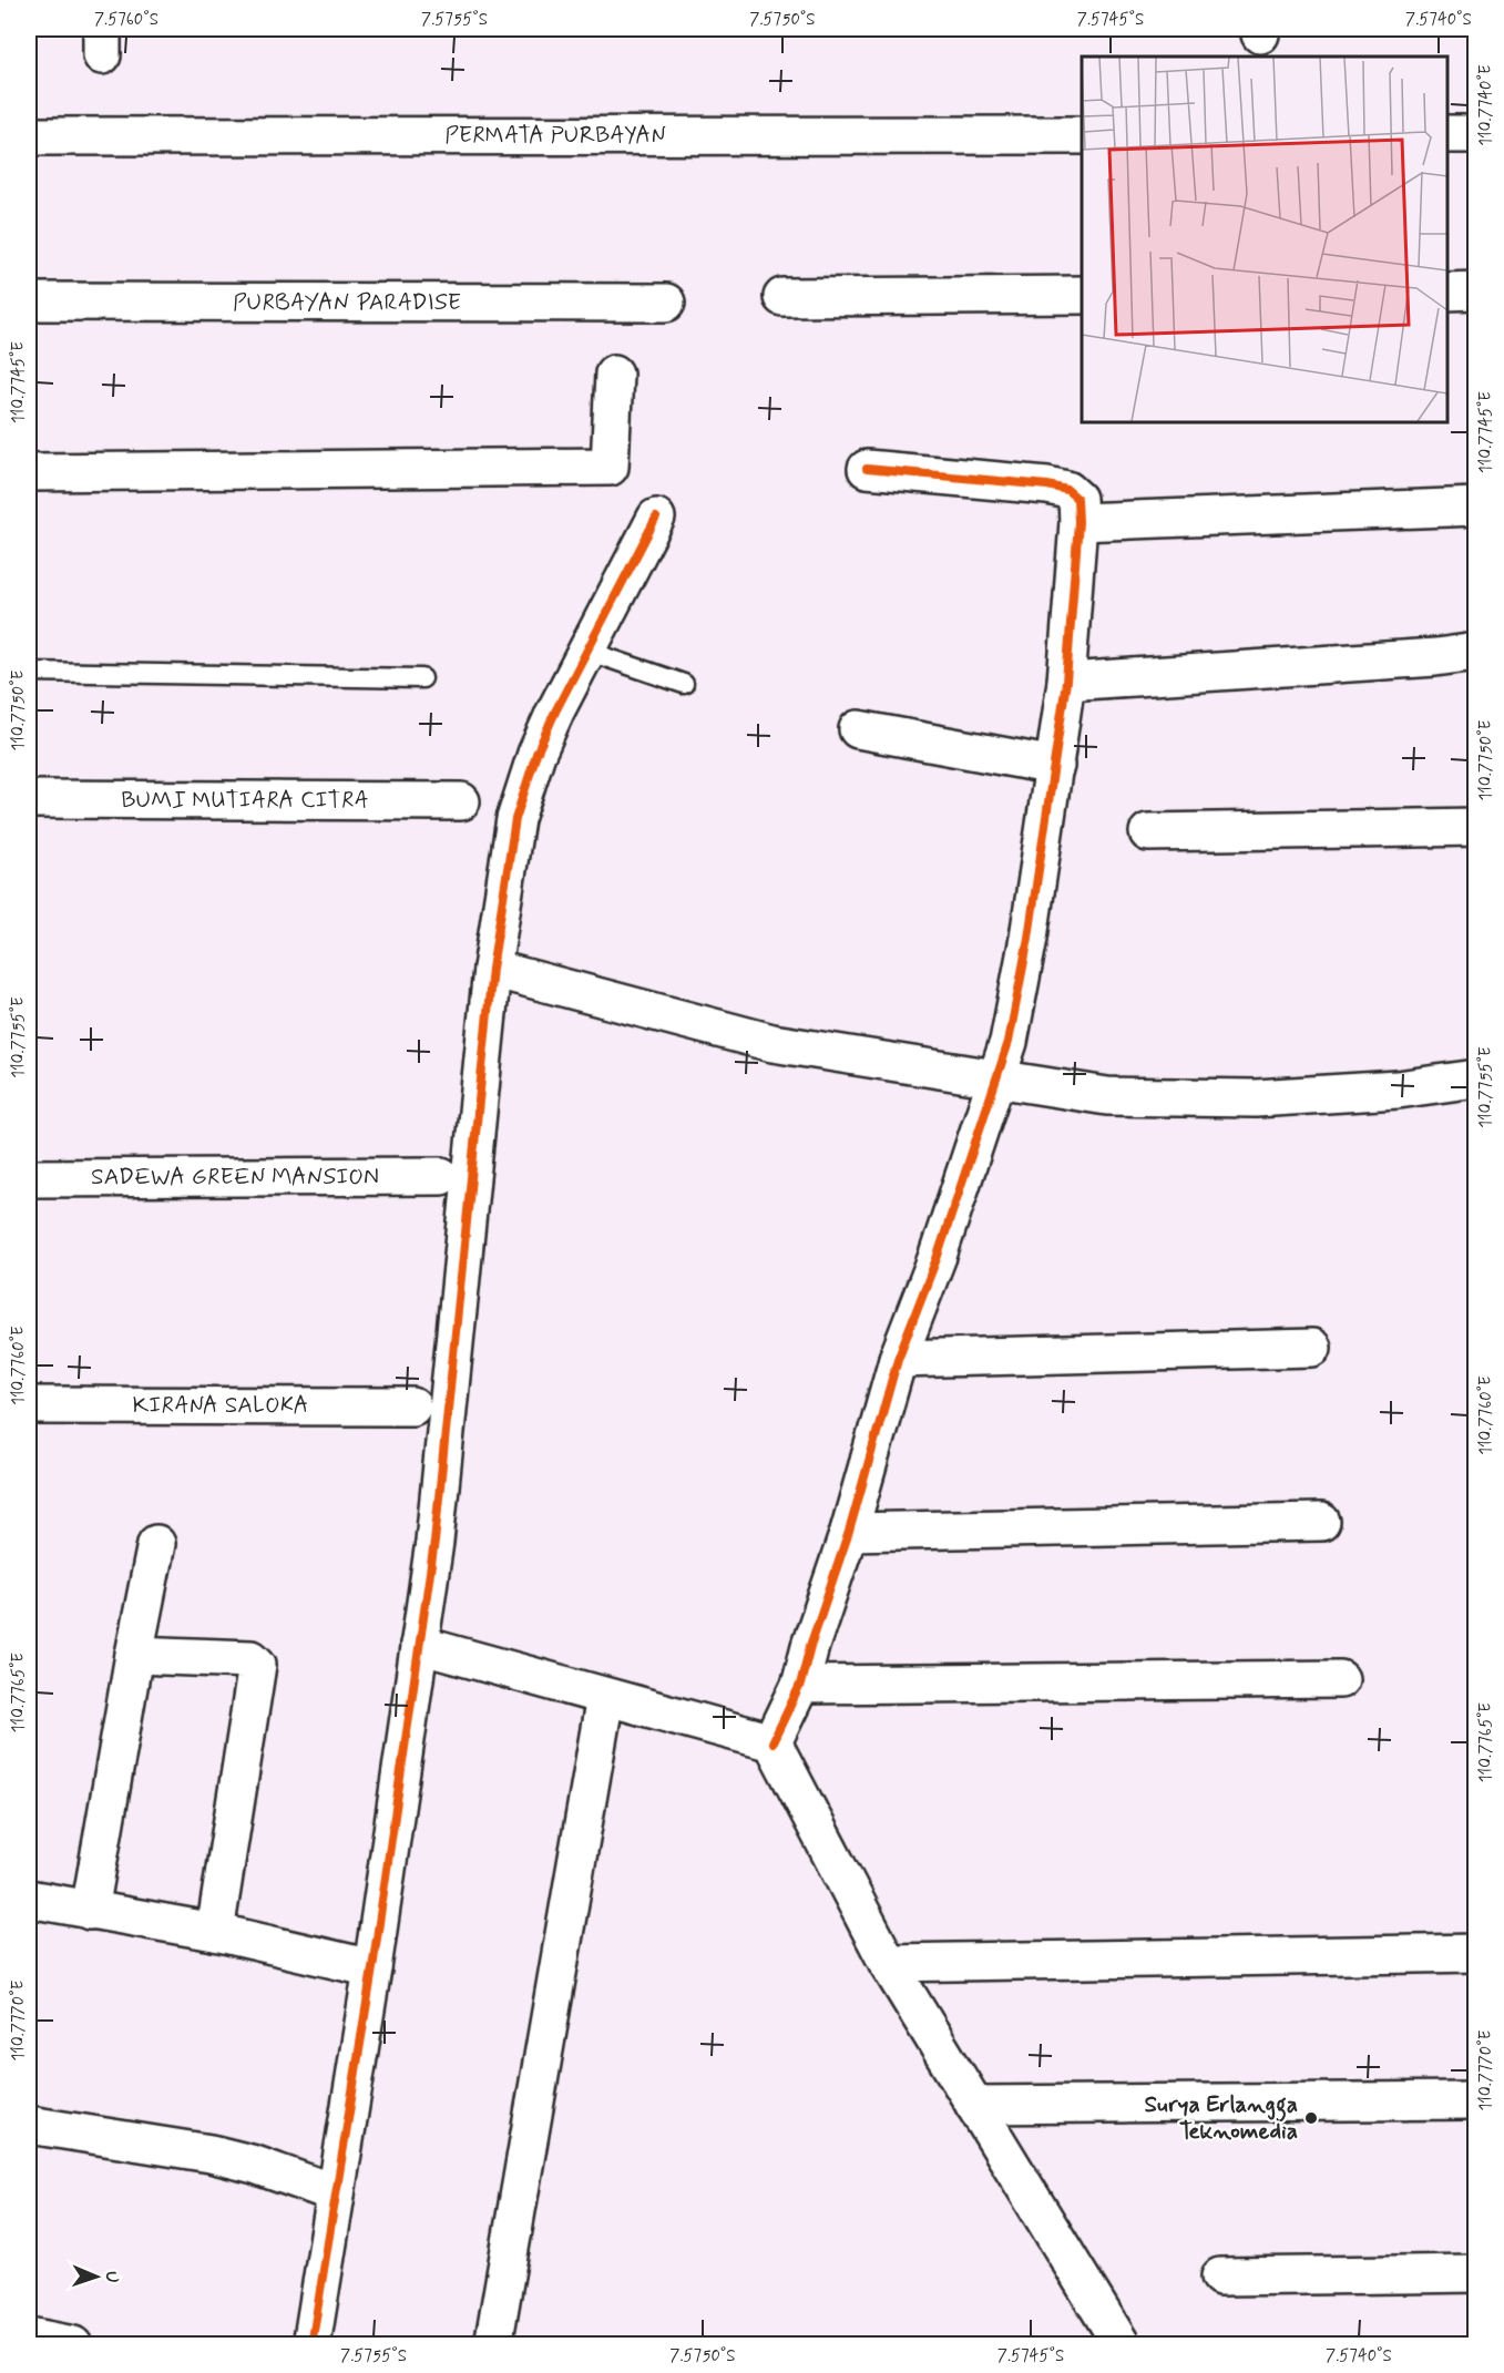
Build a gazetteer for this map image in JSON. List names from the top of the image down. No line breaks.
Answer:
{"streets":{"street":["PERMATA PURBAYAN","PURBAYAN PARADISE","BUMI MUTIARA CITRA","SADEWA GREEN MANSION","KIRANA SALOKA"]},"places":["Surya Erlangga Teknomedia"],"north":"right","coordinates":["7.5760°S","7.5755°S","7.5750°S","7.5745°S","7.5740°S","110.7740°E","110.7745°E","110.7750°E","110.7755°E","110.7760°E","110.7765°E","110.7770°E"]}
